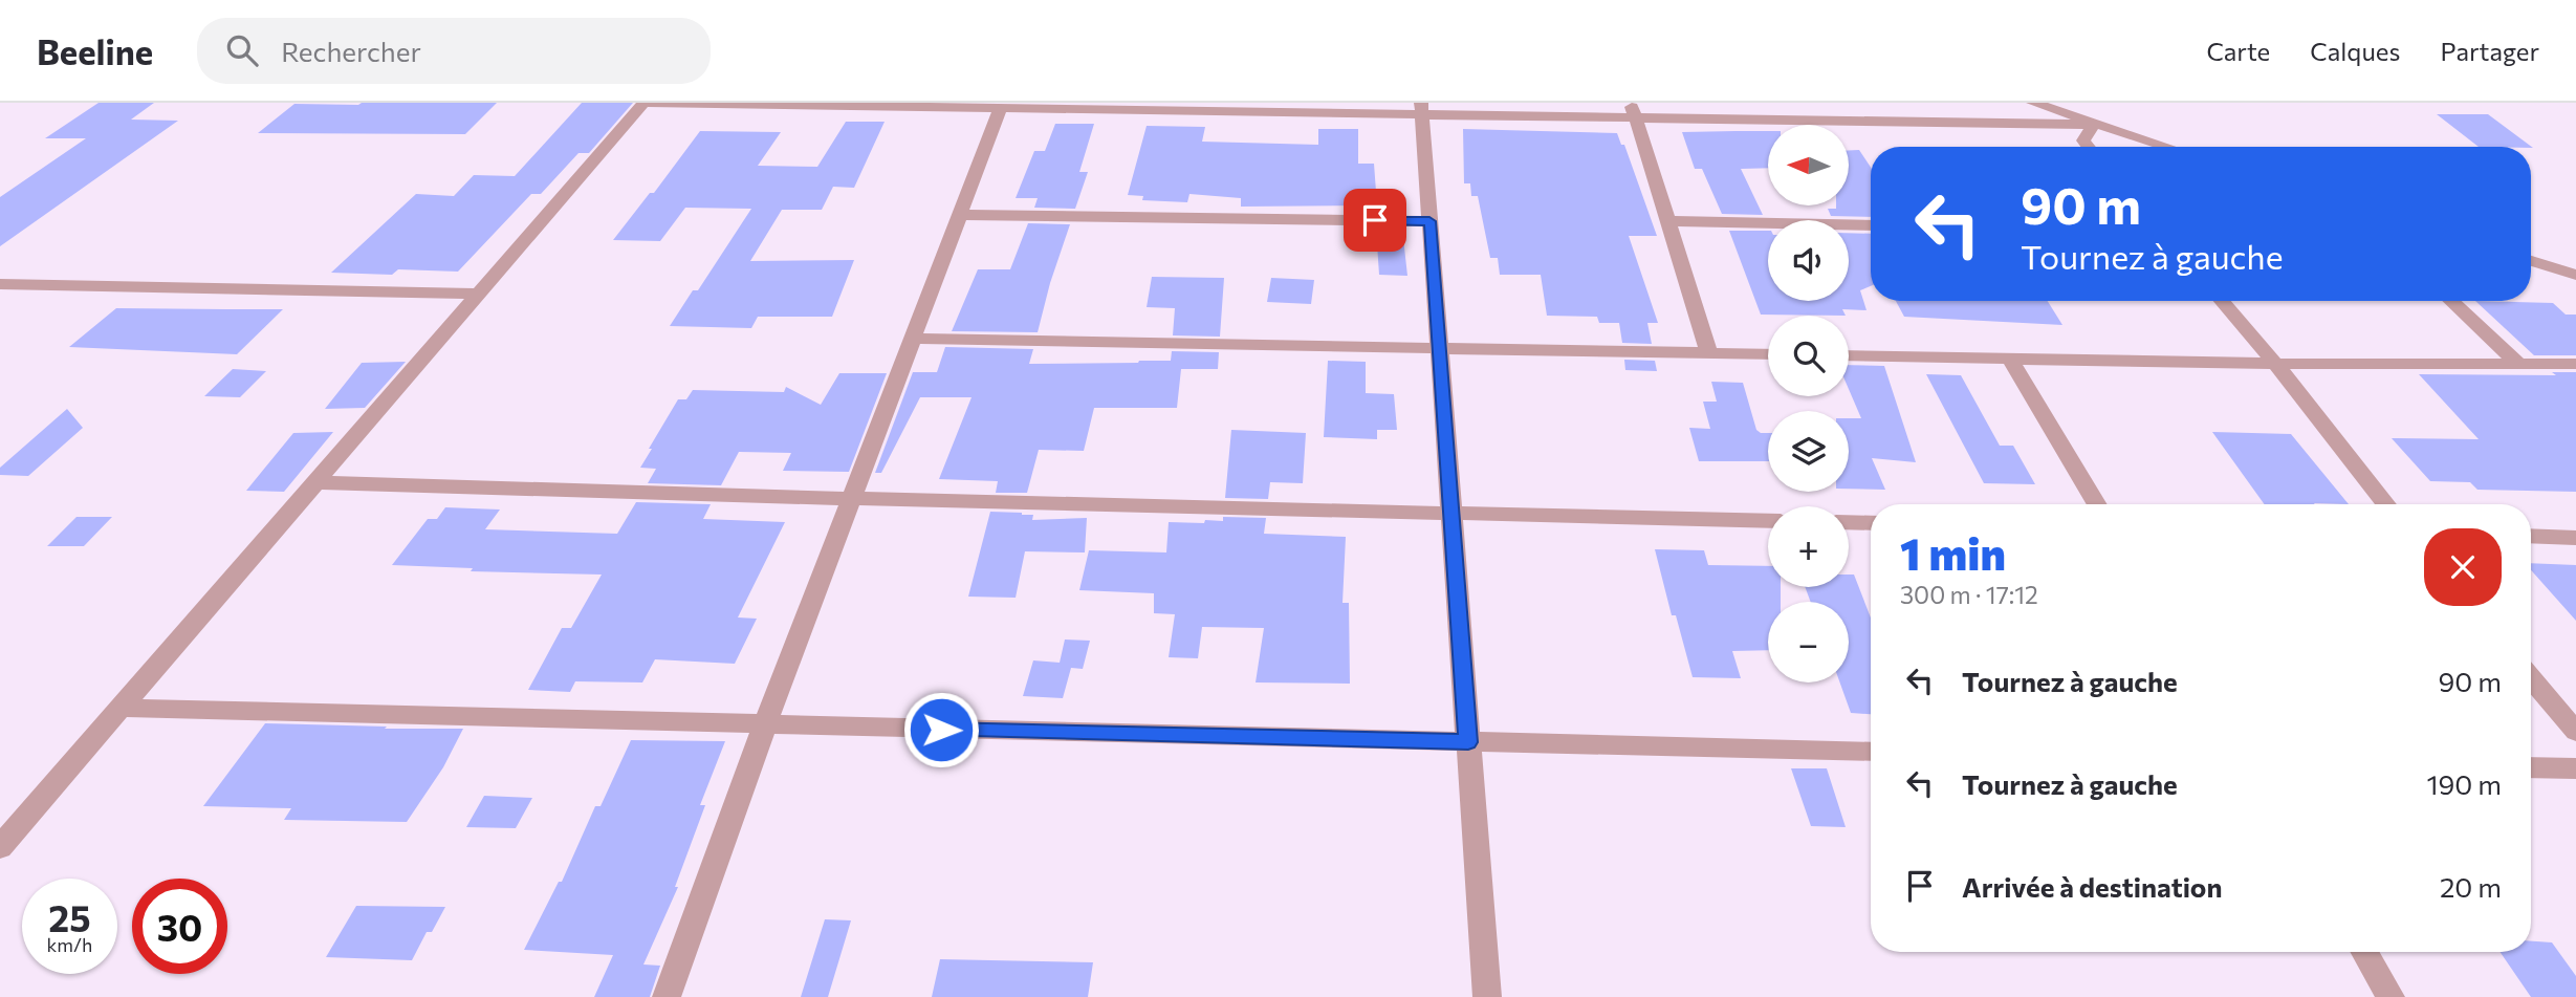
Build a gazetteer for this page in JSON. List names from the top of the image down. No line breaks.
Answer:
{"north":"left","page":{"header":"Beeline","search":"Rechercher","nav":["Carte","Calques","Partager"],"map_buttons":["+","−"],"turn":["90 m","Tournez à gauche"],"heading":["1 min","300 m · 17:12"],"list":[{"name":"Tournez à gauche","value":"90 m"},{"name":"Tournez à gauche","value":"190 m"},{"name":"Arrivée à destination","value":"20 m"}],"speed":"25 km/h","limit":"30"}}
